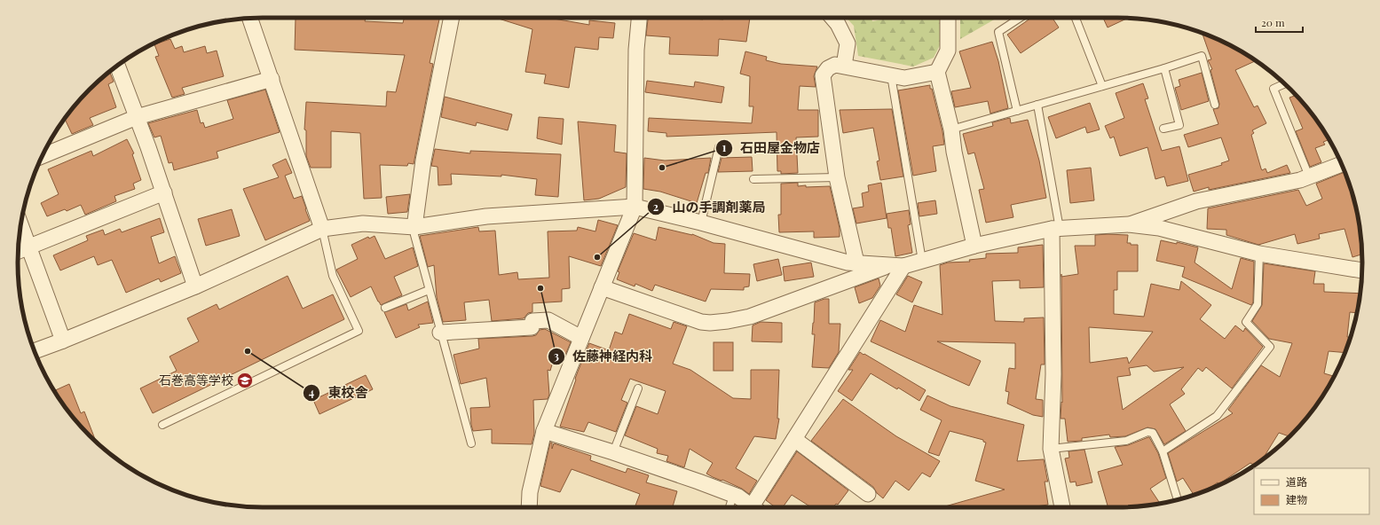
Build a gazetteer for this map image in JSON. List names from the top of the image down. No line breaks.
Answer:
{"places":{"other":["石田屋金物店","山の手調剤薬局","佐藤神経内科","東校舎"],"school or university":["石巻高等学校"]},"legend":["道路","建物"],"scale_bar":"20 m"}
